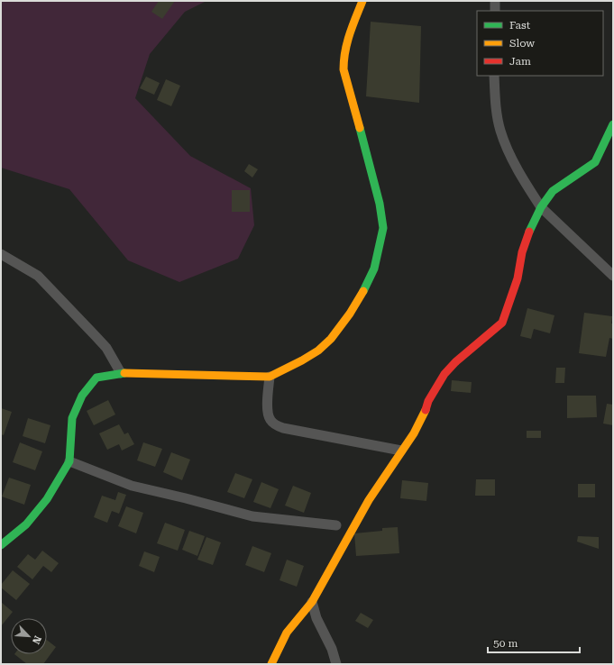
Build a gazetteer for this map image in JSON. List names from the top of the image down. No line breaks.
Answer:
{"legend":["Fast","Slow","Jam"],"scale_bar":"50 m","north":"bottom right"}
